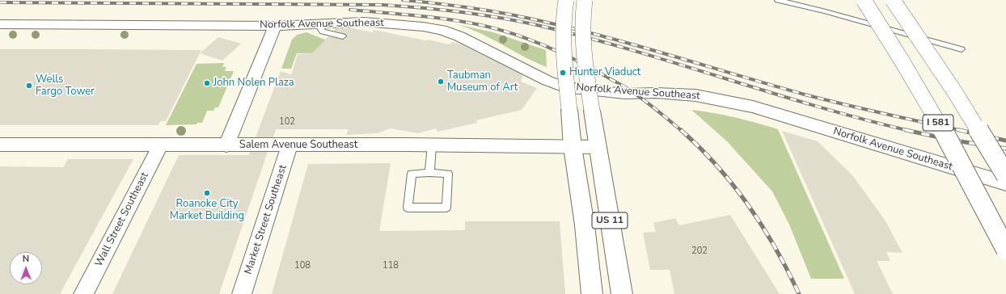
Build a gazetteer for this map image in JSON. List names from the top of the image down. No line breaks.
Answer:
{"streets":{"main road":["I 581","Salem Avenue Southeast","US 11"],"street":["Norfolk Avenue Southeast","Wall Street Southeast","Market Street Southeast"]},"crossings":[["Salem Avenue Southeast","Wall Street Southeast"],["Salem Avenue Southeast","Market Street Southeast"],["Salem Avenue Southeast","US 11"]],"places":["Hunter Viaduct","Taubman Museum of Art","John Nolen Plaza","Wells Fargo Tower","Roanoke City Market Building"],"house_numbers":["102","202","108","118"],"north":"top"}
